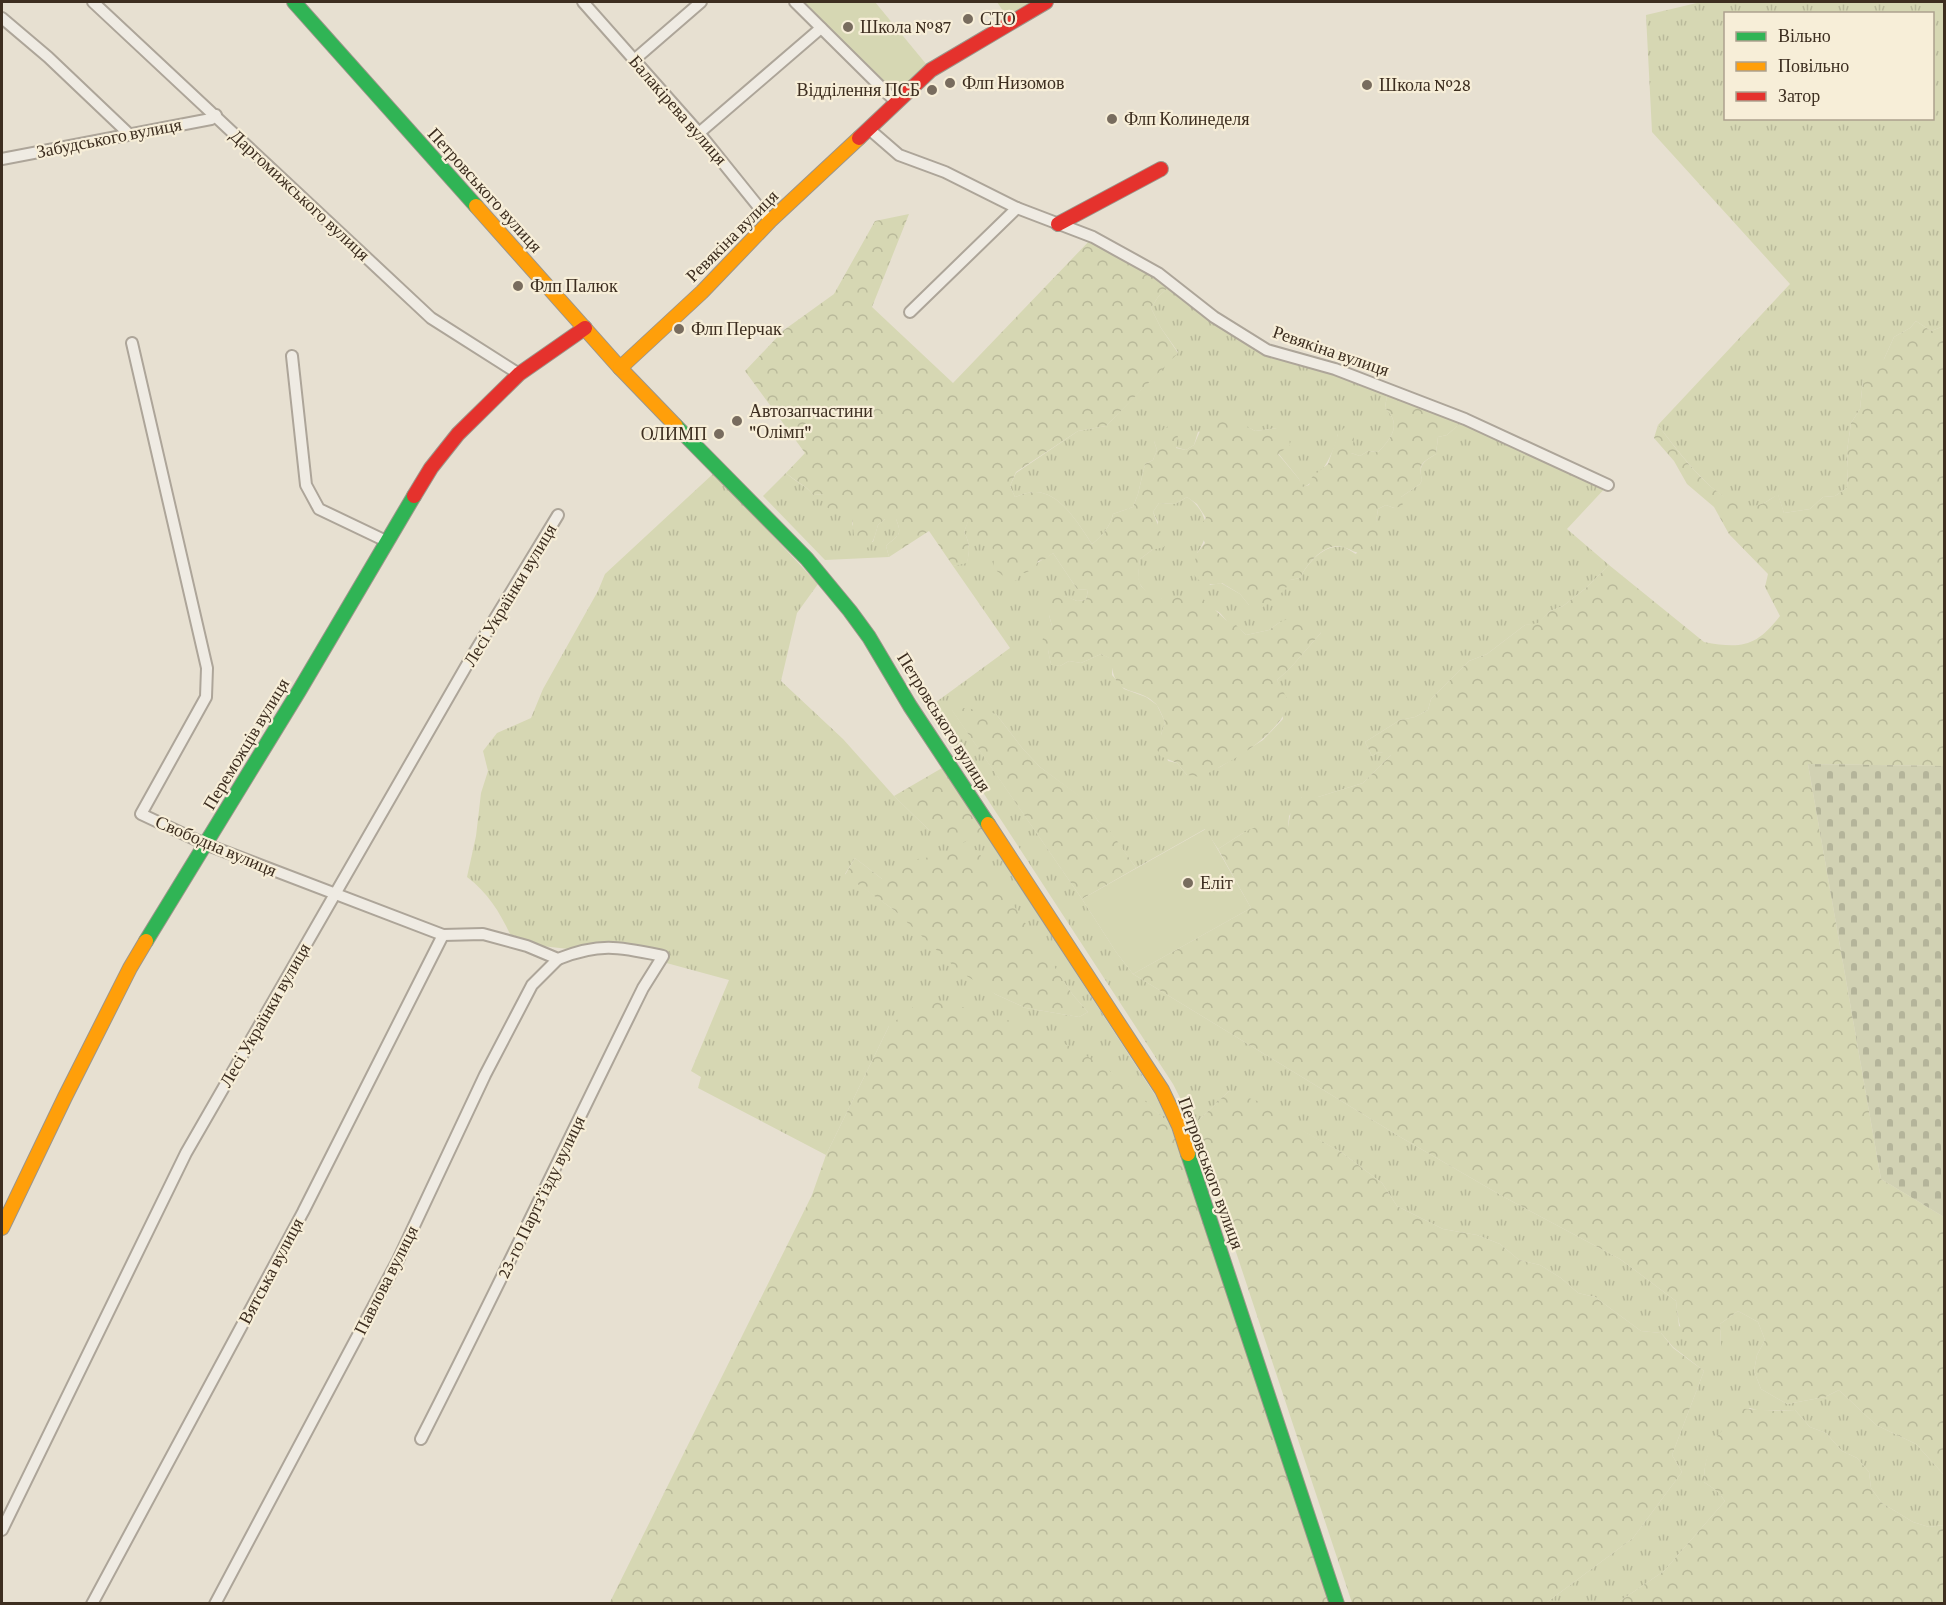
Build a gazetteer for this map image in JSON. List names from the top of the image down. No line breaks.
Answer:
{"streets":{"main road":["Петровського вулиця","Ревякіна вулиця","Переможців вулиця"],"street":["Балакірева вулиця","Забудського вулиця","Даргомижського вулиця","Лесі Українки вулиця","Свободна вулиця","23-го Партз’їзду вулиця","Вятська вулиця","Павлова вулиця"]},"crossings":[["Балакірева вулиця","Ревякіна вулиця"],["Забудського вулиця","Даргомижського вулиця"],["Петровського вулиця","Ревякіна вулиця"],["Петровського вулиця","Переможців вулиця"],["Даргомижського вулиця","Переможців вулиця"],["Лесі Українки вулиця","Свободна вулиця"],["Переможців вулиця","Свободна вулиця"],["Свободна вулиця","23-го Партз’їзду вулиця"],["Свободна вулиця","Вятська вулиця"],["Свободна вулиця","Павлова вулиця"],["23-го Партз’їзду вулиця","Павлова вулиця"]],"places":["СТО","Школа №87","Флп Низомов","Школа №28","Відділення ПСБ","Флп Колинеделя","Флп Палюк","Флп Перчак","Автозапчастини \"Олімп\"","ОЛИМП","Еліт"],"legend":["Вільно","Повільно","Затор"]}
